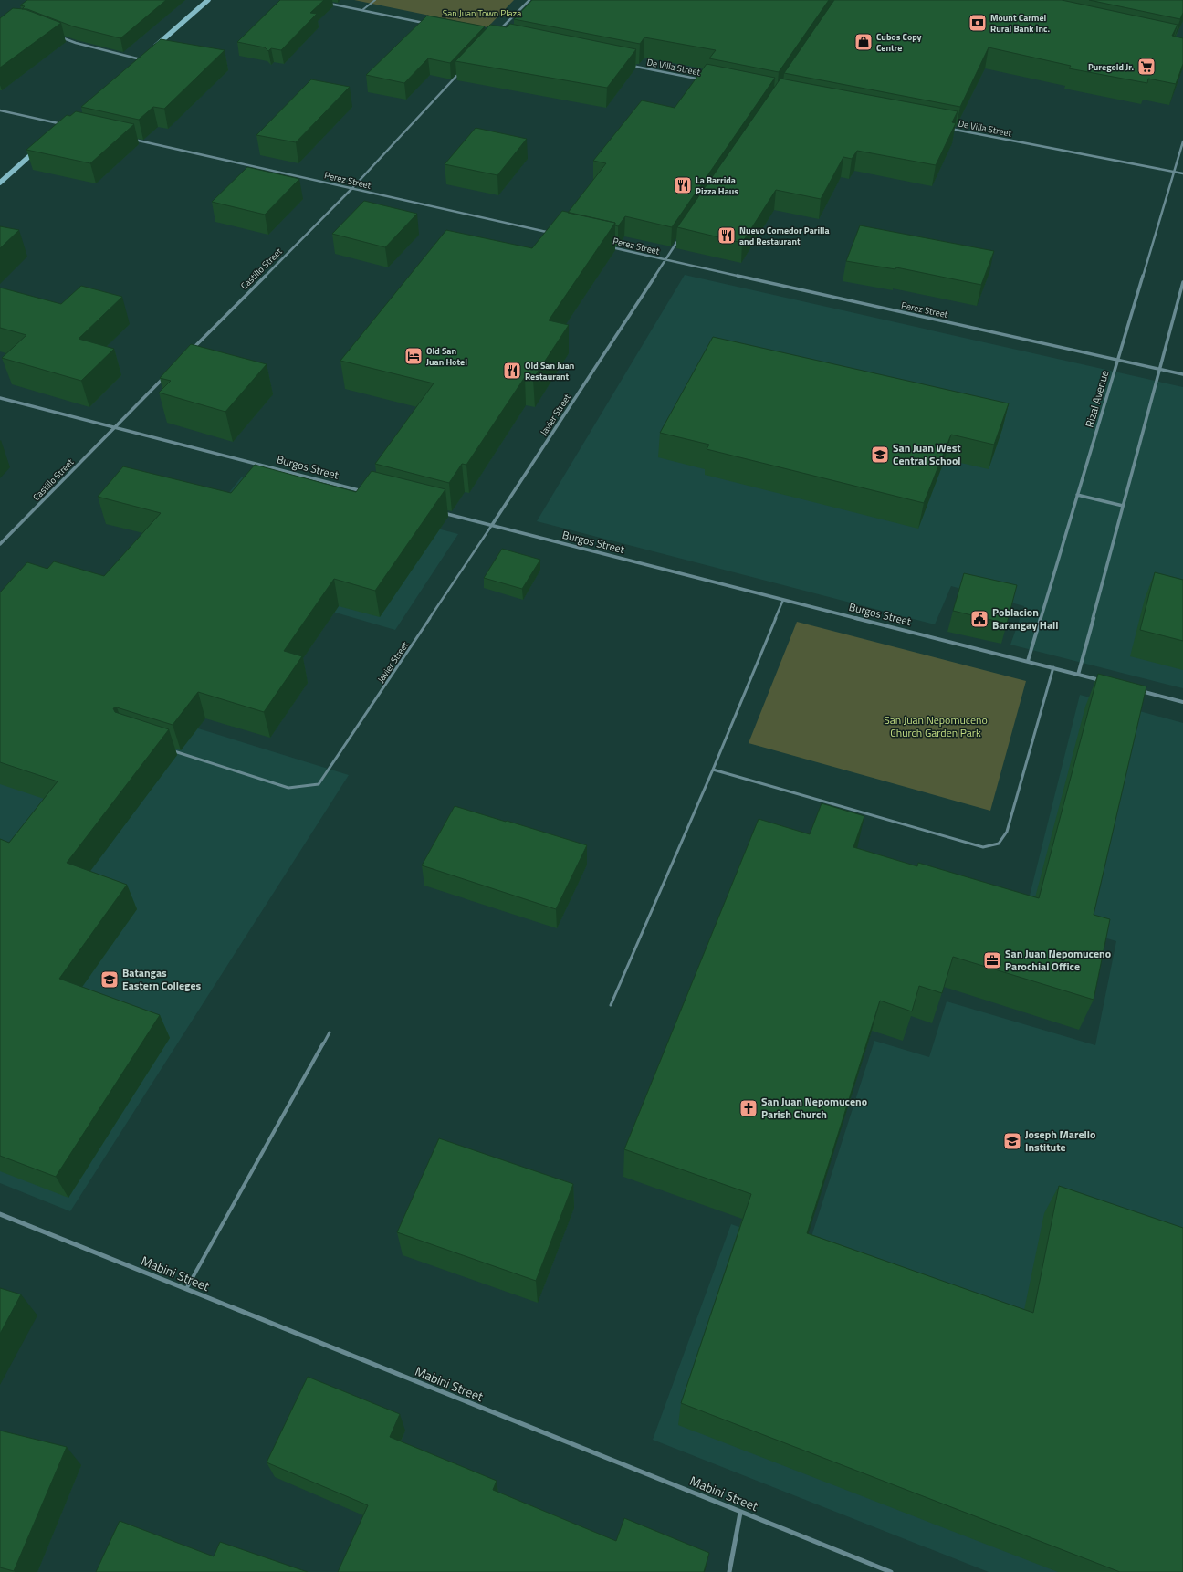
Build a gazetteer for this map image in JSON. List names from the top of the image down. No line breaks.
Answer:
{"streets":{"street":["De Villa Street","Perez Street","Castillo Street","Rizal Avenue","Javier Street","Burgos Street","Mabini Street"]},"crossings":[["De Villa Street","Rizal Avenue"],["Perez Street","Castillo Street"],["Perez Street","Rizal Avenue"],["Perez Street","Javier Street"],["Castillo Street","Burgos Street"],["Rizal Avenue","Burgos Street"],["Javier Street","Burgos Street"]],"parks":["San Juan Town Plaza","San Juan Nepomuceno Church Garden Park"],"places":{"bank":["Mount Carmel Rural Bank Inc."],"shop":["Cubos Copy Centre"],"supermarket":["Puregold Jr."],"restaurant":["La Barrida Pizza Haus","Nuevo Comedor Parilla and Restaurant","Old San Juan Restaurant"],"hotel":["Old San Juan Hotel"],"school or university":["San Juan West Central School","Batangas Eastern Colleges","Joseph Marello Institute"],"public building":["Poblacion Barangay Hall"],"office":["San Juan Nepomuceno Parochial Office"],"church":["San Juan Nepomuceno Parish Church"]}}
